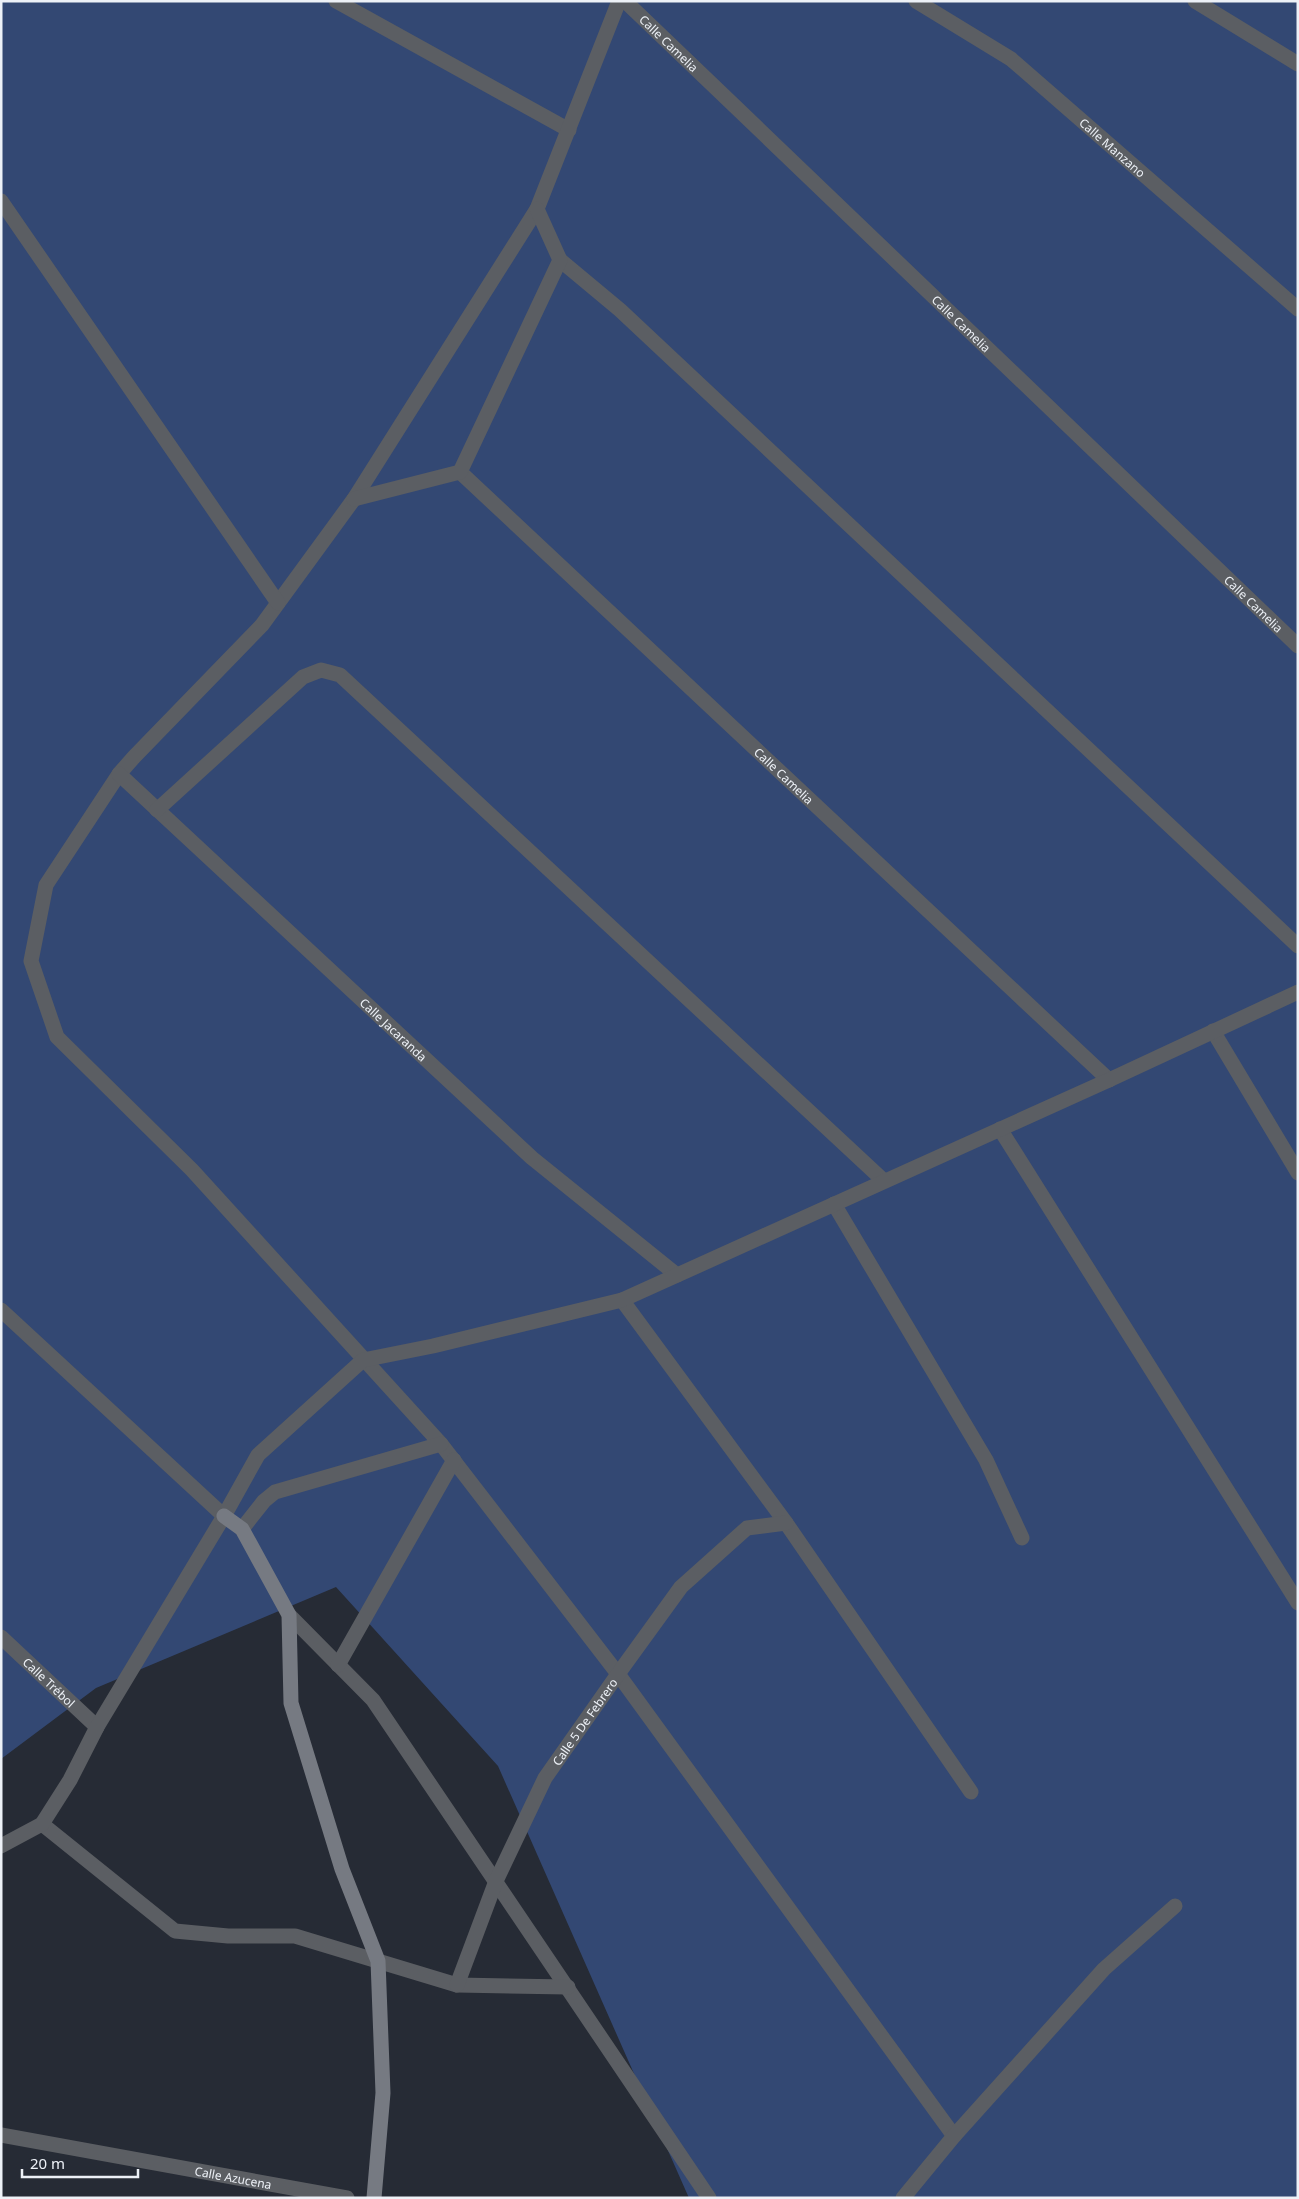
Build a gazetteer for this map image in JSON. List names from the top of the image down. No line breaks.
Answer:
{"streets":{"street":["Calle Camelia","Calle Manzano","Calle Jacaranda","Calle Trébol","Calle 5 De Febrero","Calle Azucena"]},"scale_bar":"20 m"}
